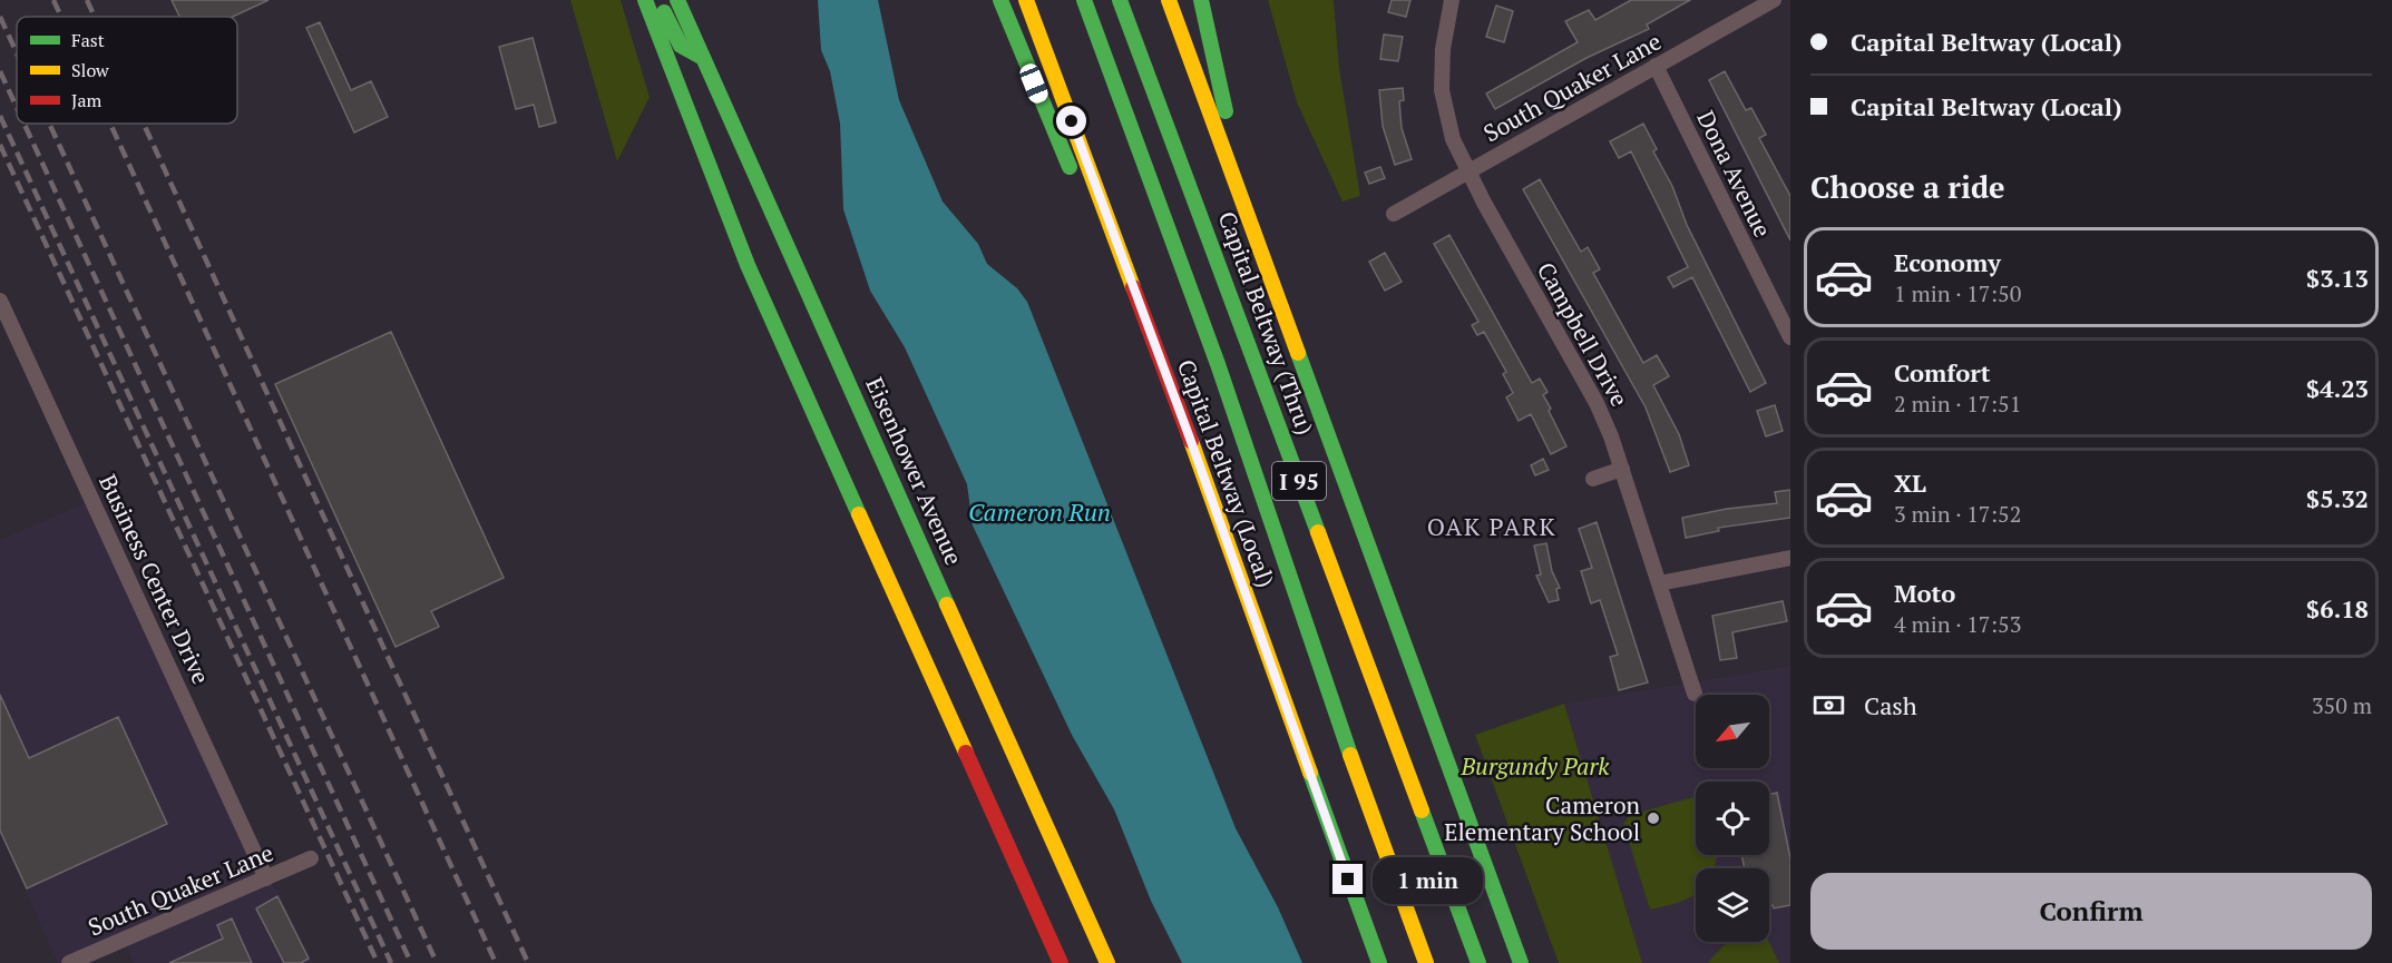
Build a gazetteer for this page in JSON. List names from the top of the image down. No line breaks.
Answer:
{"streets":{"main road":["Capital Beltway (Thru)","Eisenhower Avenue","Capital Beltway (Local)","I 95"],"street":["South Quaker Lane","Dona Avenue","Campbell Drive","Business Center Drive"]},"crossings":[["South Quaker Lane","Dona Avenue"],["South Quaker Lane","Campbell Drive"],["South Quaker Lane","Business Center Drive"]],"districts":["OAK PARK"],"water":["Cameron Run"],"parks":["Burgundy Park"],"places":["Cameron Elementary School"],"legend":["Fast","Slow","Jam"],"north":"bottom left","page":{"banner":["Capital Beltway (Local)","Capital Beltway (Local)"],"heading":"Choose a ride","list":[{"name":"Economy","note":"1 min · 17:50","value":"$3.13"},{"name":"Comfort","note":"2 min · 17:51","value":"$4.23"},{"name":"XL","note":"3 min · 17:52","value":"$5.32"},{"name":"Moto","note":"4 min · 17:53","value":"$6.18"}],"pay":["Cash","350 m"],"bubble":"1 min","buttons":"Confirm"}}
